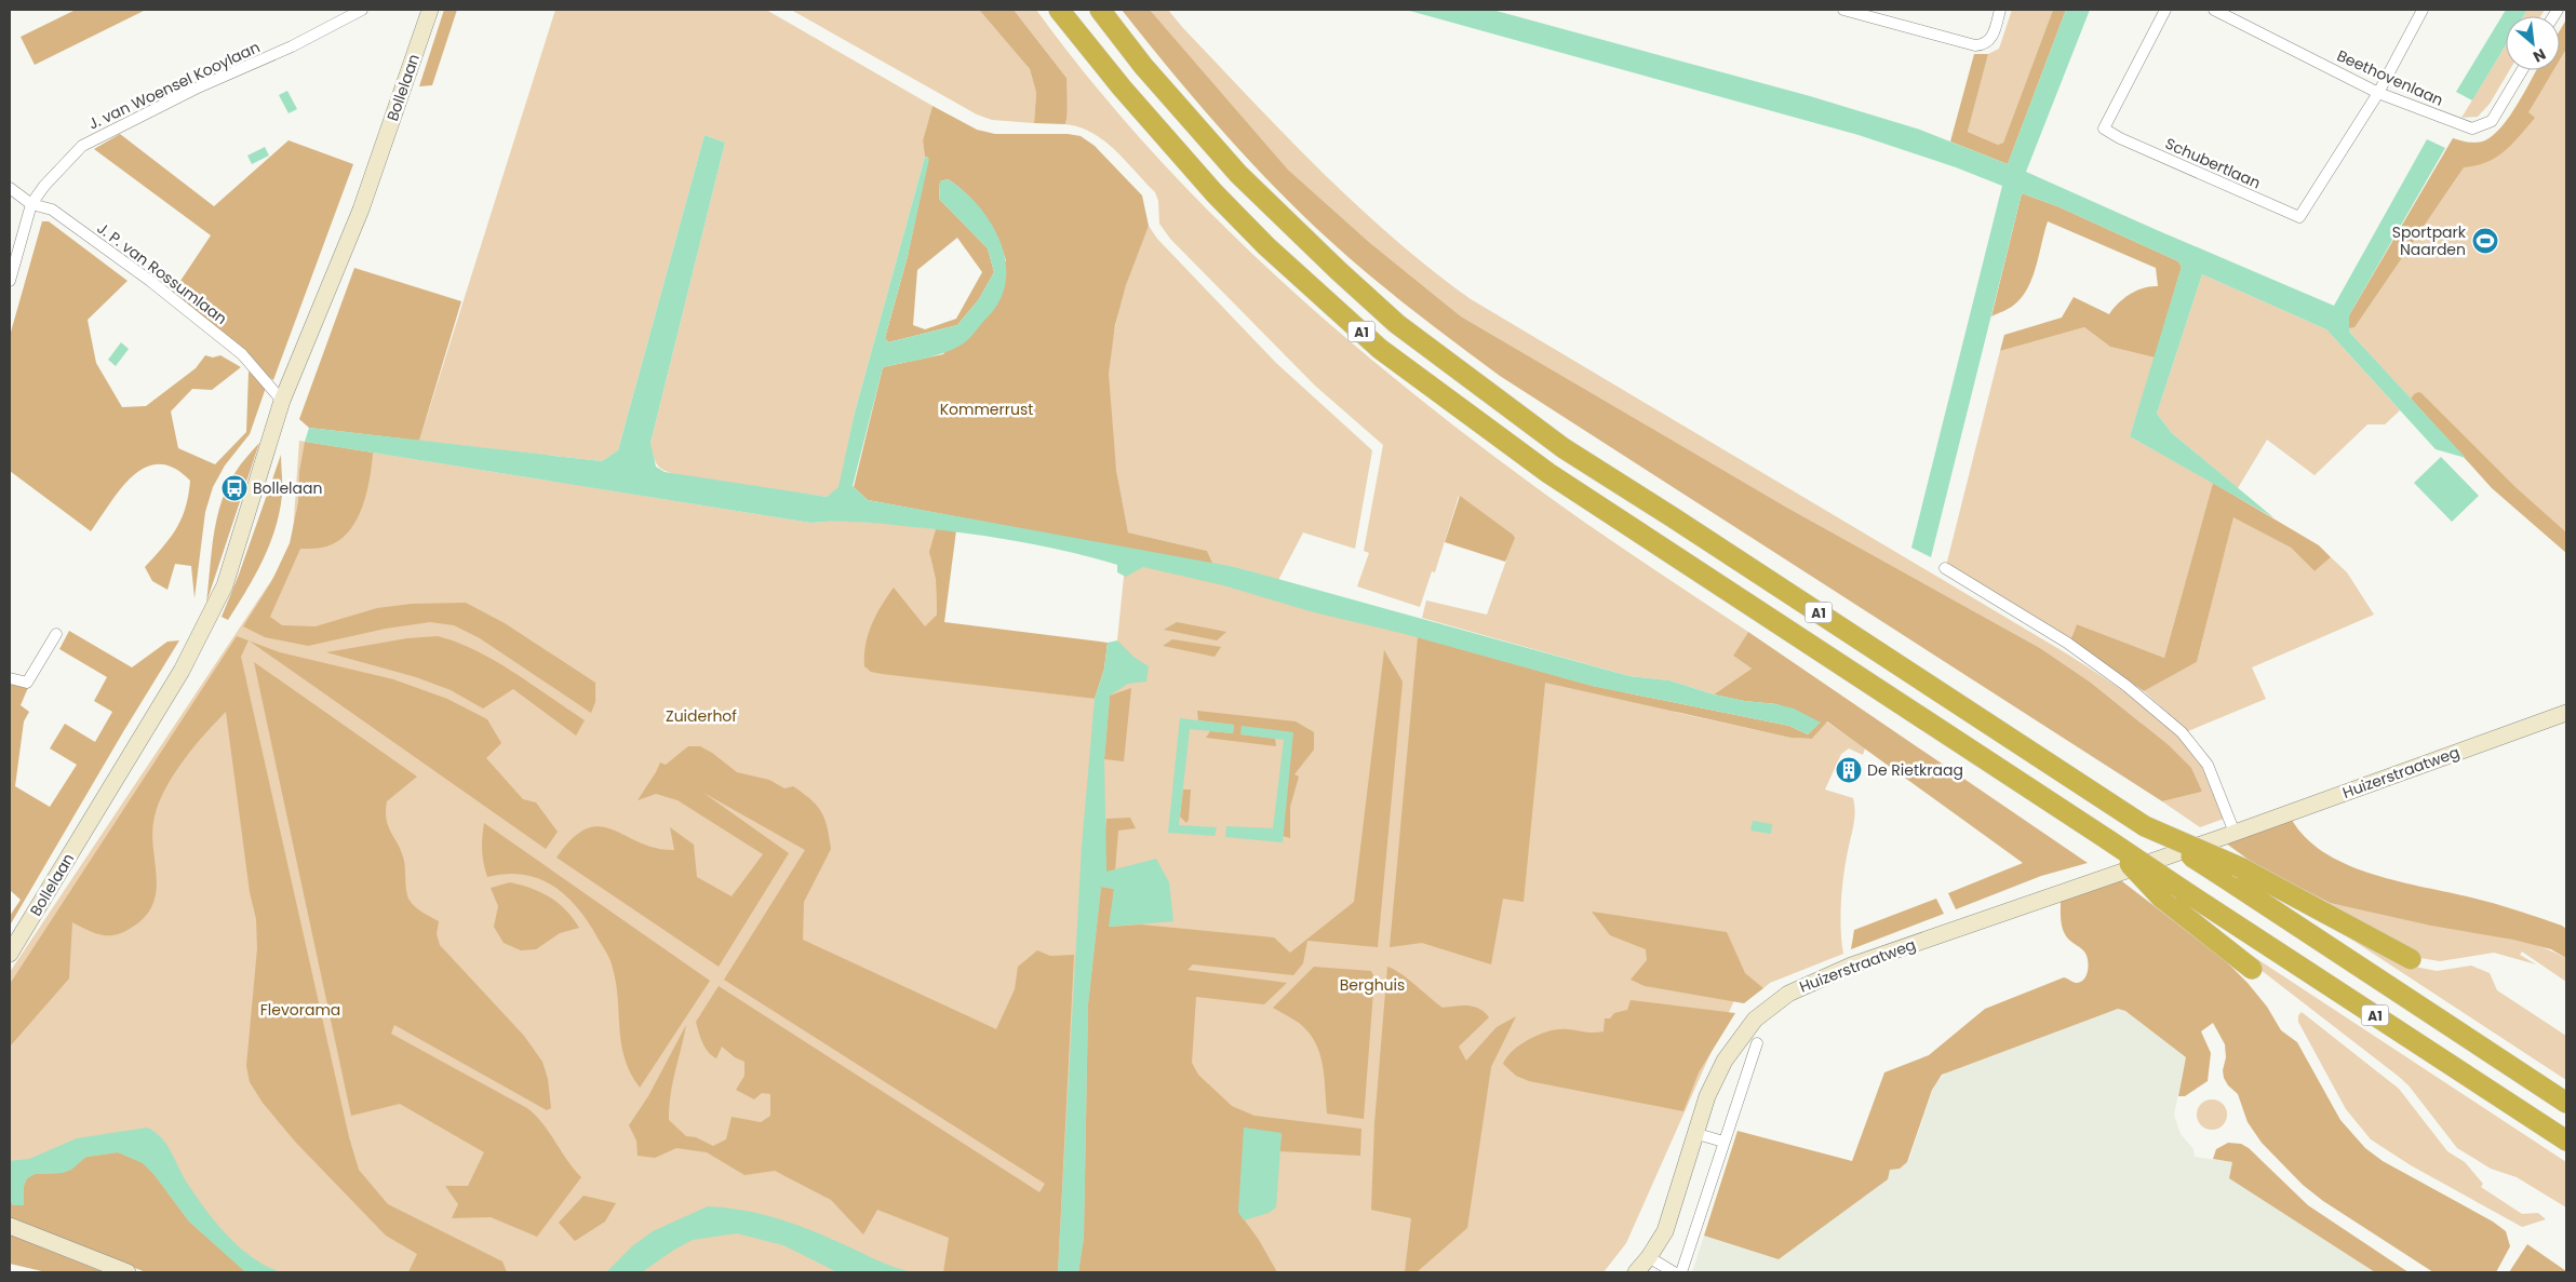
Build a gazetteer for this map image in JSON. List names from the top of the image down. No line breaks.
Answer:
{"streets":{"highway":["A1"],"street":["Beethovenlaan","J. van Woensel Kooylaan","Bollelaan","Schubertlaan","J. P. van Rossumlaan","Huizerstraatweg"]},"crossings":[["Beethovenlaan","Schubertlaan"],["J. van Woensel Kooylaan","J. P. van Rossumlaan"],["Bollelaan","J. P. van Rossumlaan"]],"parks":["Kommerrust","Zuiderhof","Berghuis","Flevorama"],"places":{"sports":["Sportpark Naarden"],"bus stop":["Bollelaan"],"building":["De Rietkraag"]},"north":"bottom right"}
